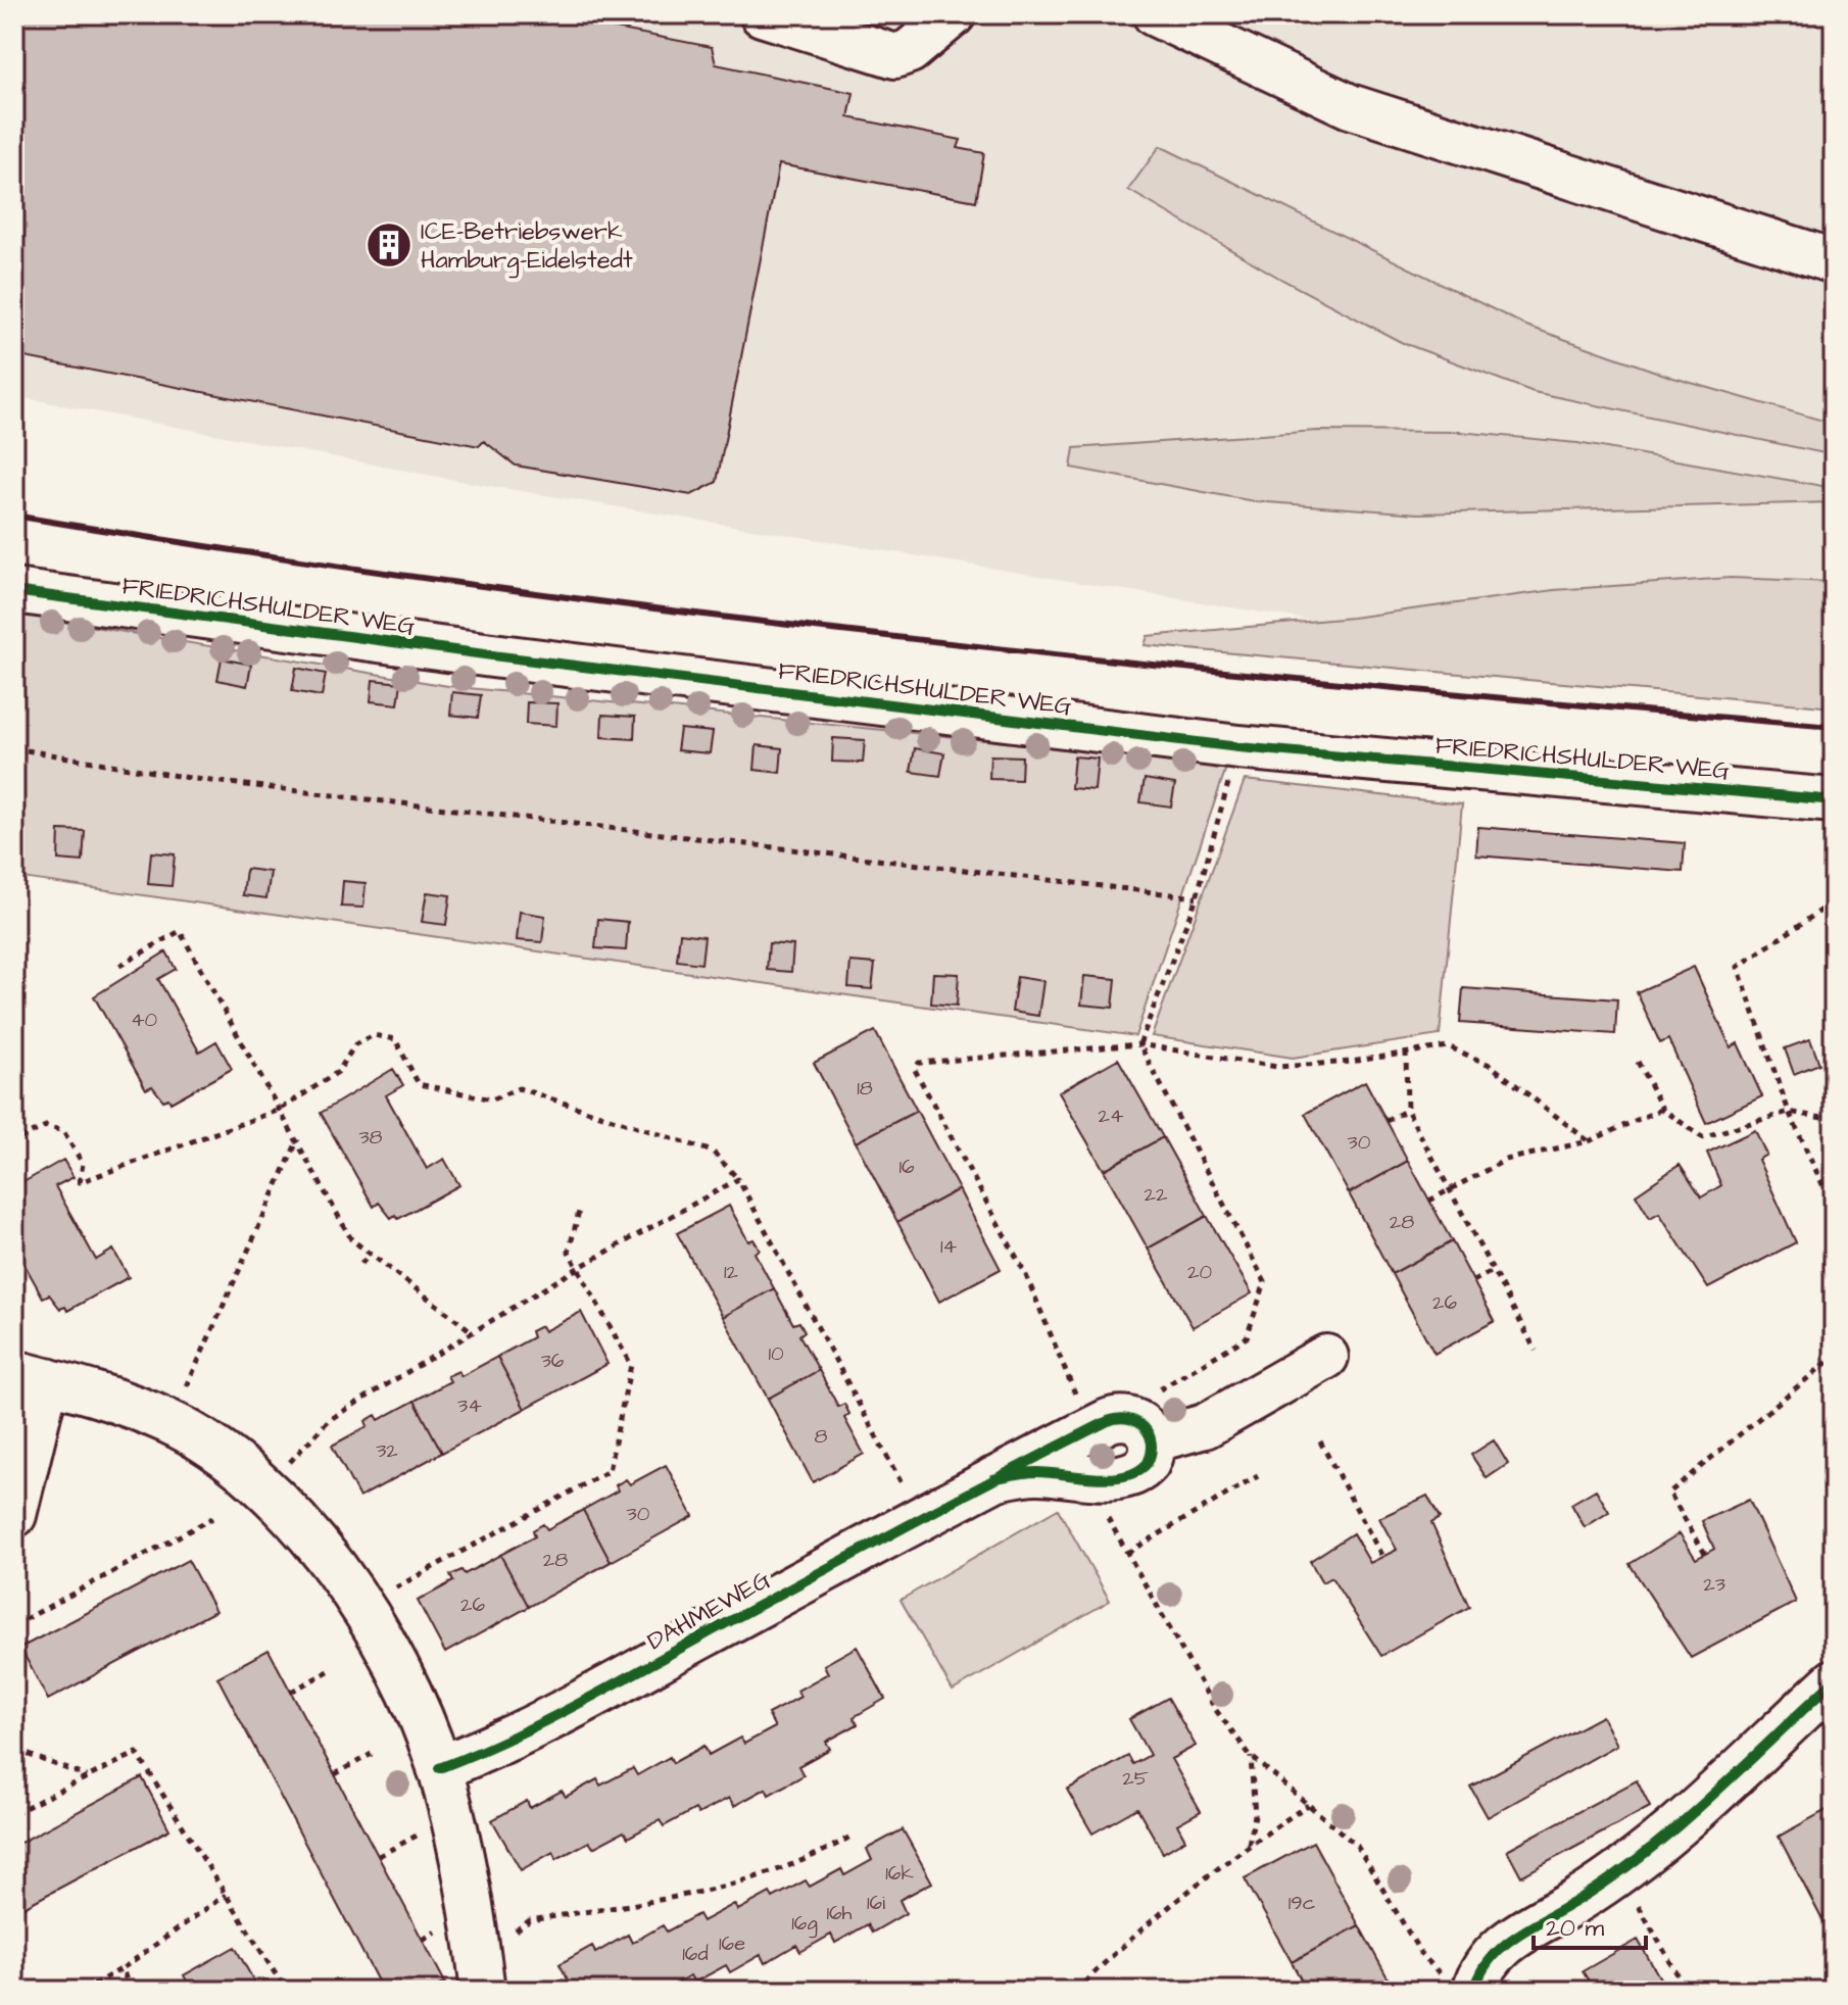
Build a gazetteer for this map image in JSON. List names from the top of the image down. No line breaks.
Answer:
{"streets":{"street":["FRIEDRICHSHULDER WEG","DAHMEWEG"]},"places":{"building":["ICE-Betriebswerk Hamburg-Eidelstedt"]},"house_numbers":["40","18","24","38","30","16","22","28","14","12","20","26","10","36","34","8","32","30","28","23","26","25","16k","16i","19c","16h","16g","16e","16d"],"scale_bar":"20 m"}
